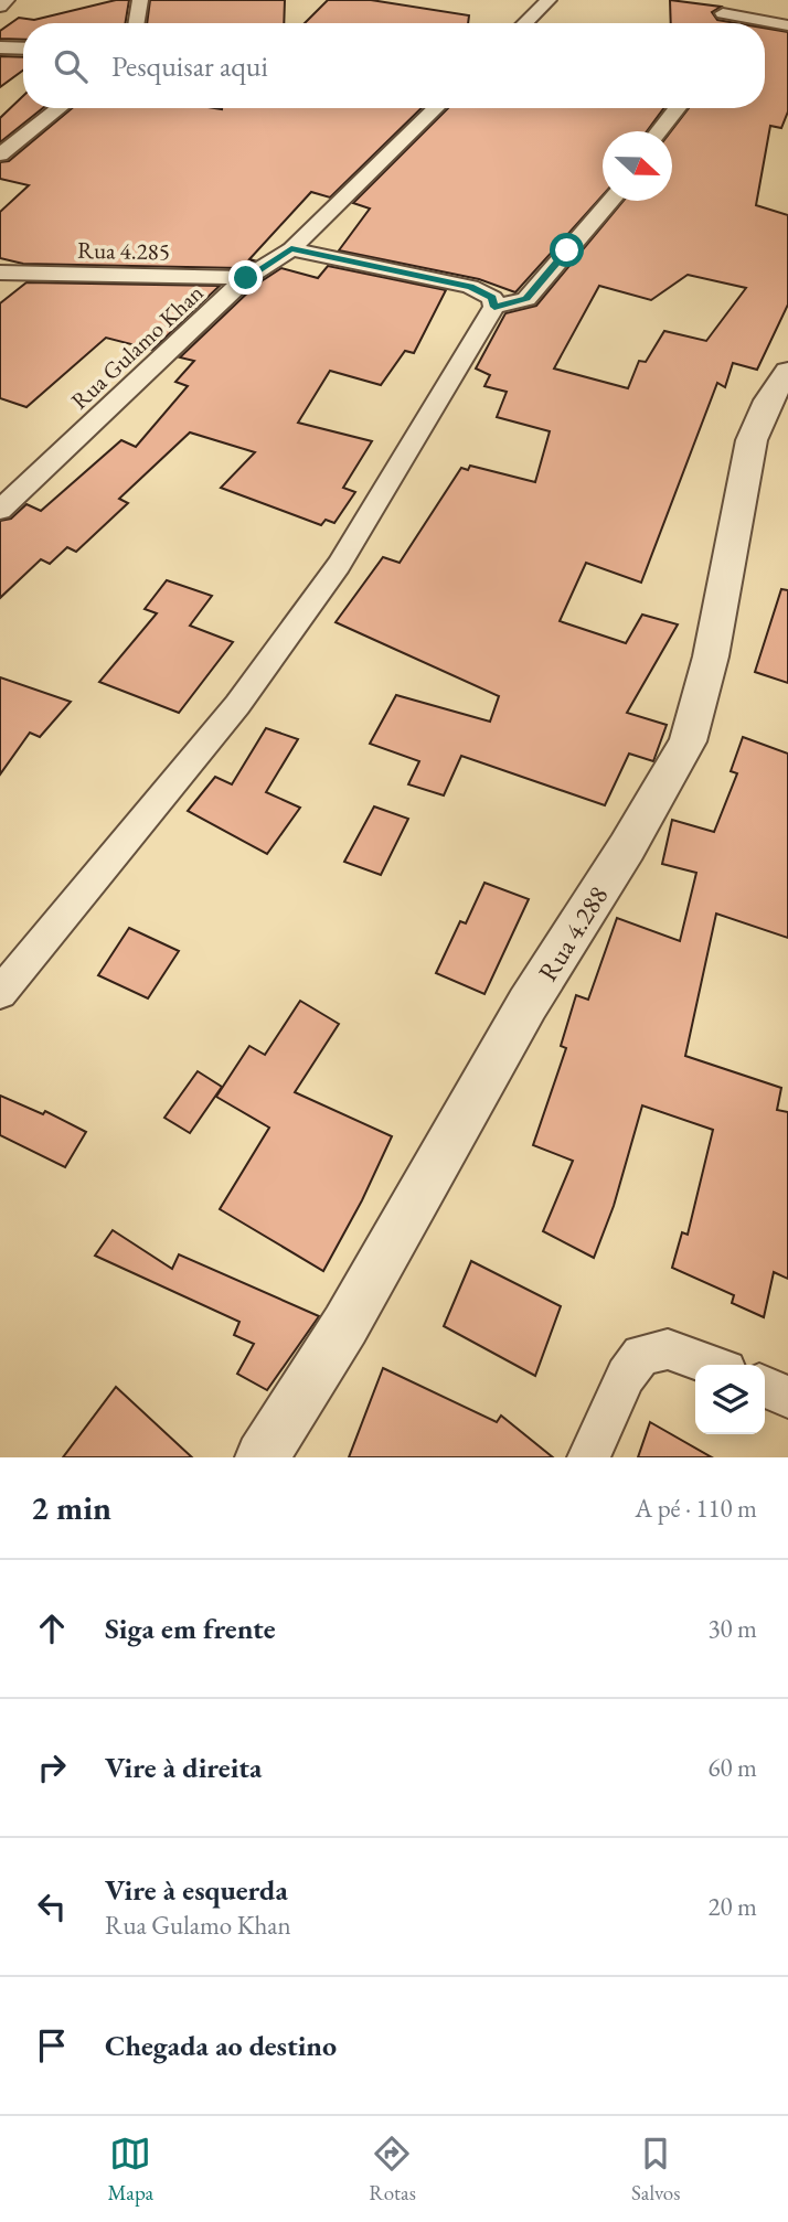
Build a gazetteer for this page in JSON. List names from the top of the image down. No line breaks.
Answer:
{"streets":{"street":["Rua 4.285","Rua Gulamo Khan","Rua 4.288"]},"crossings":[["Rua 4.285","Rua Gulamo Khan"]],"north":"right","page":{"search":"Pesquisar aqui","heading":["2 min","A pé · 110 m"],"list":[["Siga em frente","30 m"],["Vire à direita","60 m"],["Vire à esquerda","Rua Gulamo Khan","20 m"],"Chegada ao destino"],"nav":["Mapa","Rotas","Salvos"]}}
